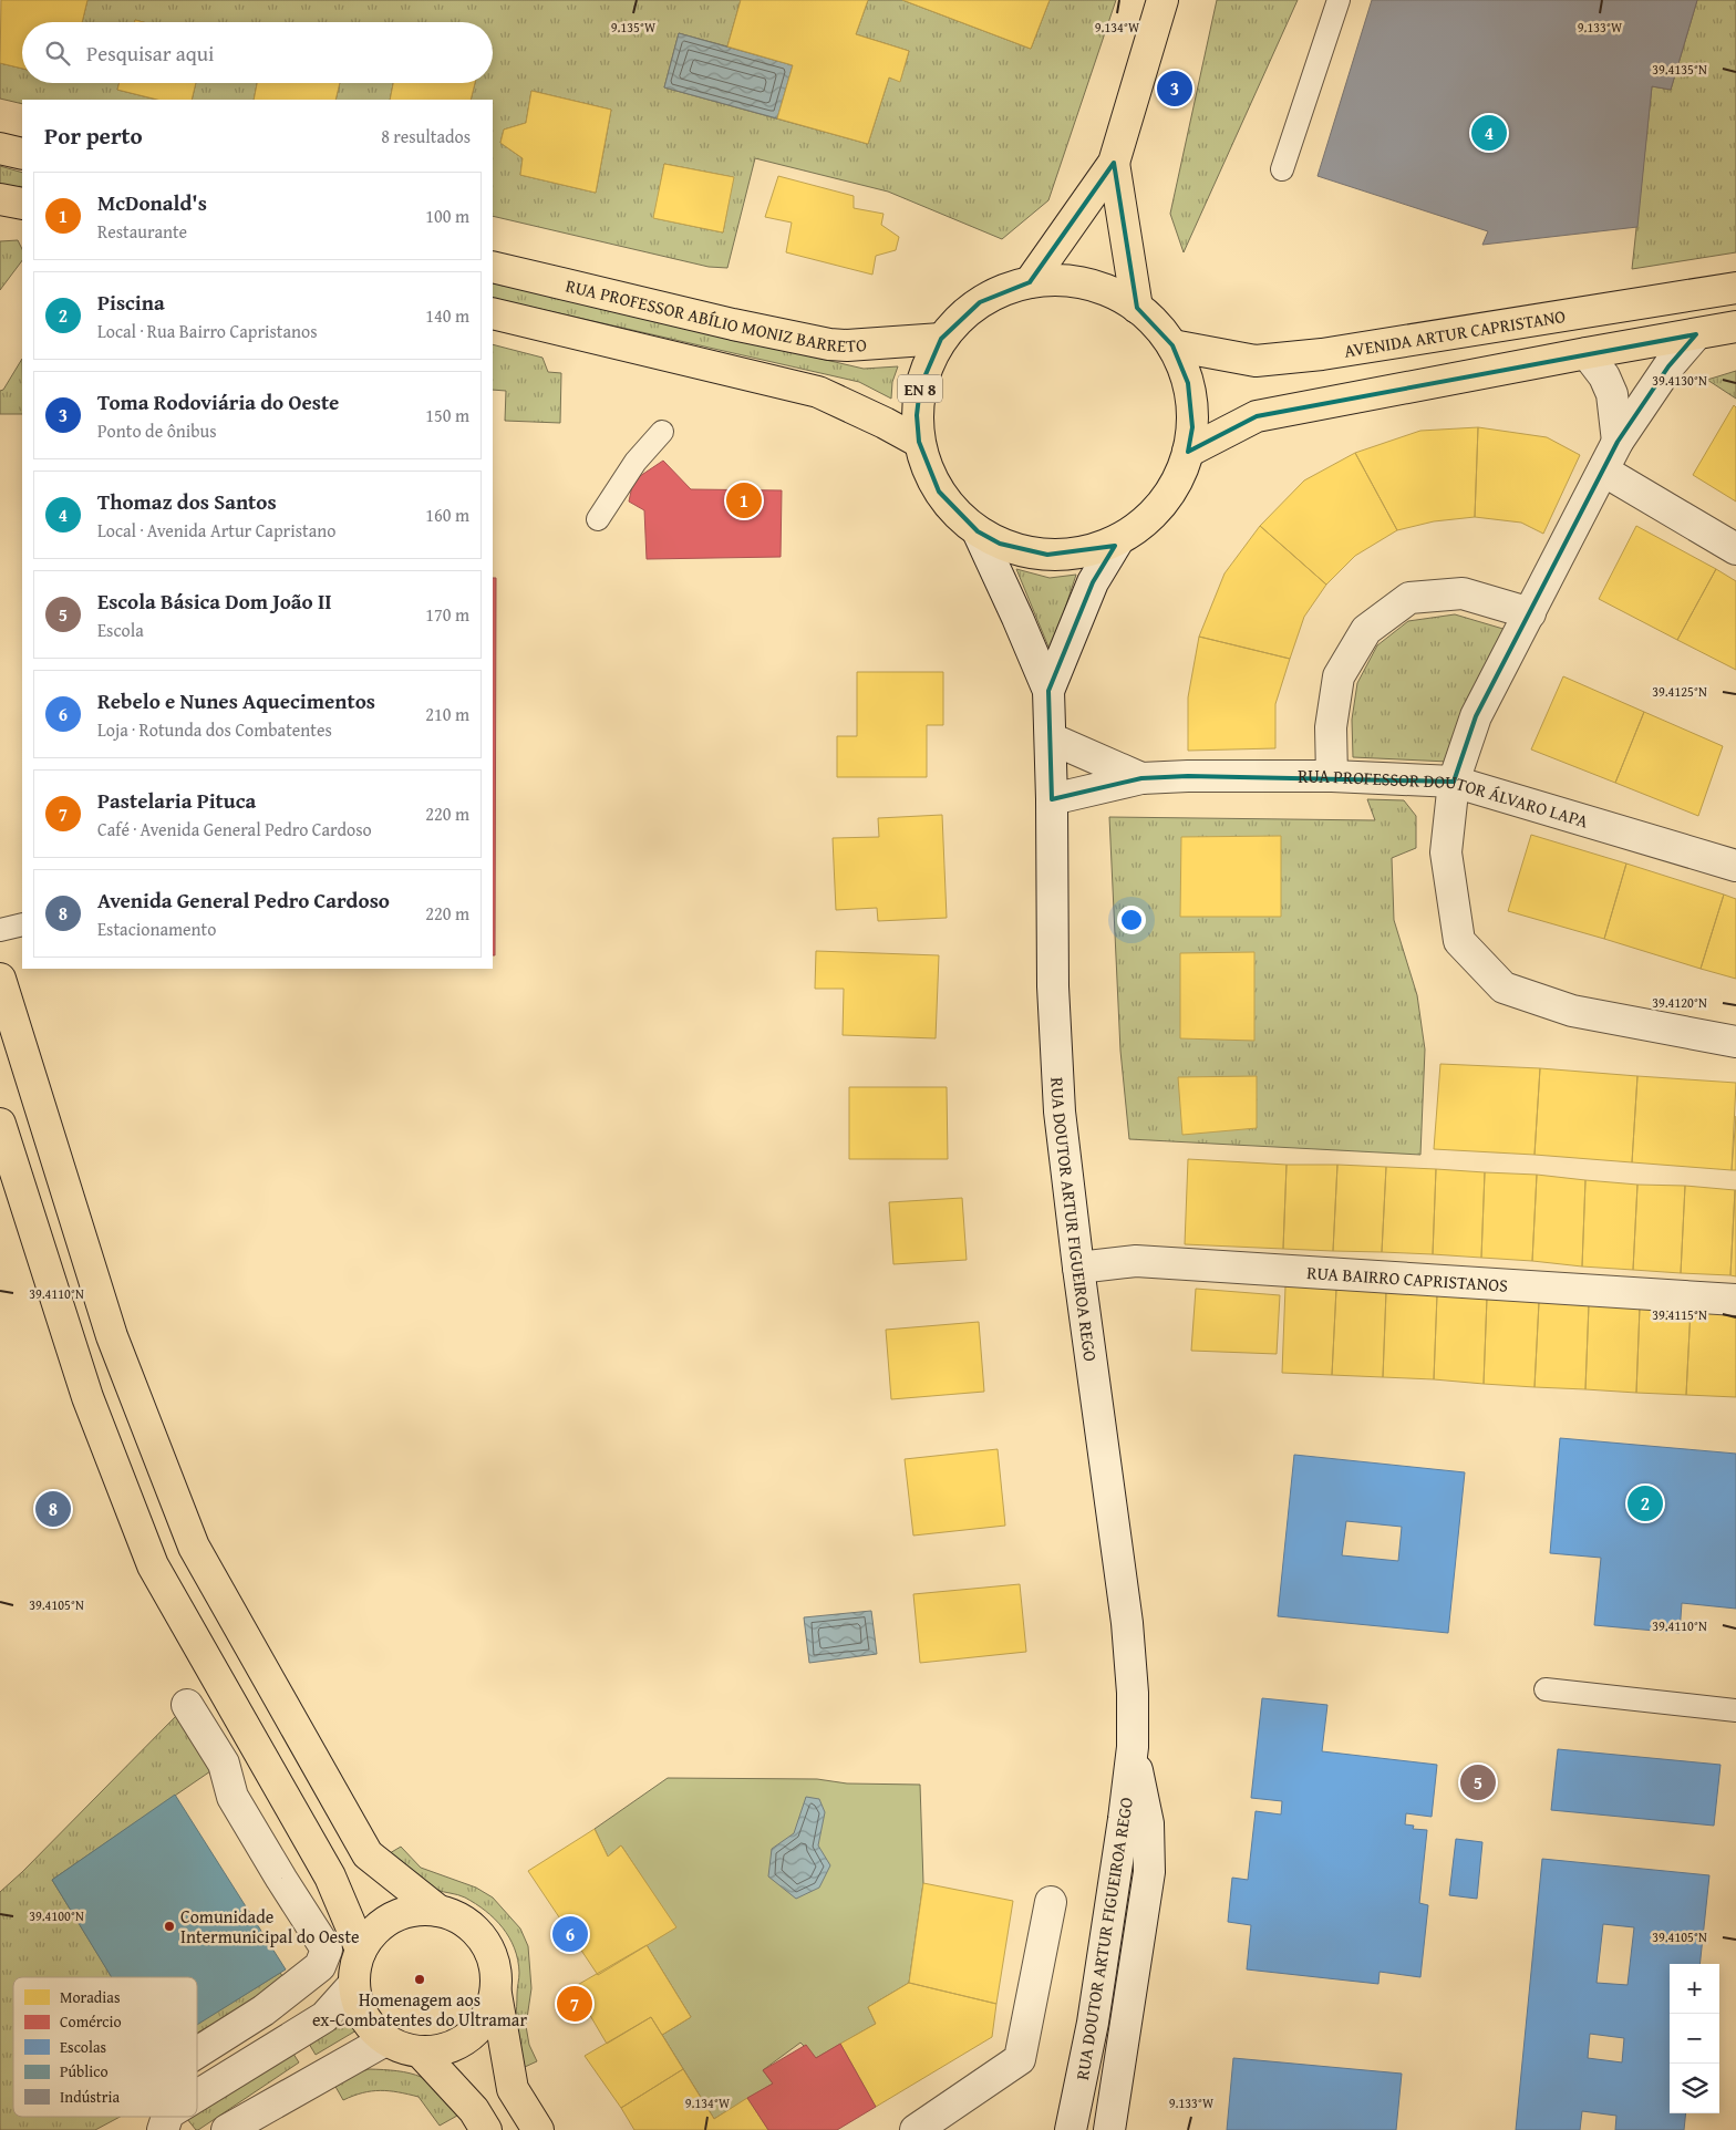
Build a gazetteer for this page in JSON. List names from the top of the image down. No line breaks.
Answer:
{"streets":{"main road":["RUA PROFESSOR ABÍLIO MONIZ BARRETO","AVENIDA ARTUR CAPRISTANO","EN 8"],"street":["RUA PROFESSOR DOUTOR ÁLVARO LAPA","RUA DOUTOR ARTUR FIGUEIROA REGO","RUA BAIRRO CAPRISTANOS"]},"crossings":[["RUA PROFESSOR ABÍLIO MONIZ BARRETO","EN 8"],["AVENIDA ARTUR CAPRISTANO","EN 8"],["EN 8","RUA DOUTOR ARTUR FIGUEIROA REGO"],["RUA DOUTOR ARTUR FIGUEIROA REGO","RUA BAIRRO CAPRISTANOS"]],"places":["Comunidade Intermunicipal do Oeste","Homenagem aos ex-Combatentes do Ultramar"],"legend":["Moradias","Comércio","Escolas","Público","Indústria"],"page":{"search":"Pesquisar aqui","pins":["3","4","1","2","8","5","6","7"],"heading":["Por perto","8 resultados"],"list":[{"mark":"1","name":"McDonald's","note":"Restaurante","value":"100 m"},{"mark":"2","name":"Piscina","note":"Local · Rua Bairro Capristanos","value":"140 m"},{"mark":"3","name":"Toma Rodoviária do Oeste","note":"Ponto de ônibus","value":"150 m"},{"mark":"4","name":"Thomaz dos Santos","note":"Local · Avenida Artur Capristano","value":"160 m"},{"mark":"5","name":"Escola Básica Dom João II","note":"Escola","value":"170 m"},{"mark":"6","name":"Rebelo e Nunes Aquecimentos","note":"Loja · Rotunda dos Combatentes","value":"210 m"},{"mark":"7","name":"Pastelaria Pituca","note":"Café · Avenida General Pedro Cardoso","value":"220 m"},{"mark":"8","name":"Avenida General Pedro Cardoso","note":"Estacionamento","value":"220 m"}],"map_buttons":["+","−"]},"coordinates":["9.135°W","9.134°W","9.133°W","39.4135°N","39.4130°N","39.4125°N","39.4120°N","39.4110°N","39.4115°N","39.4105°N","39.4100°N"]}
